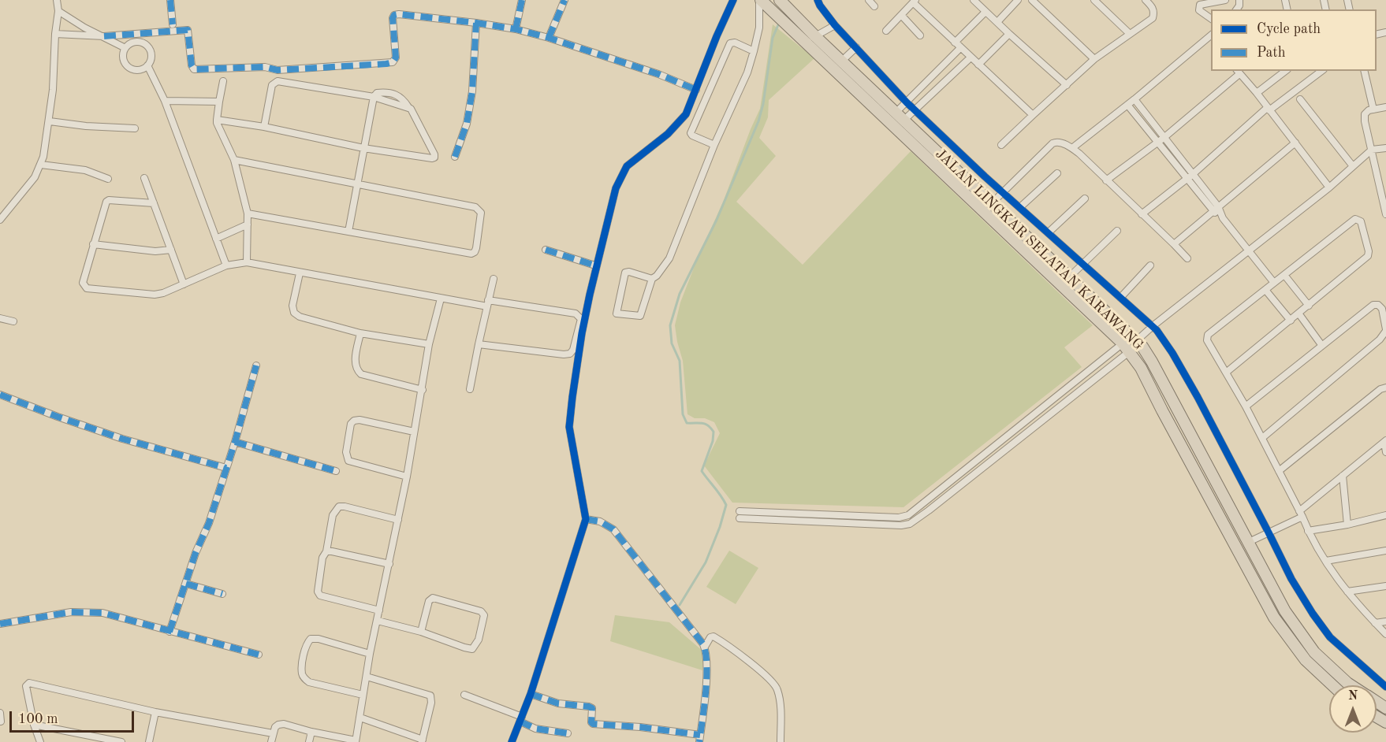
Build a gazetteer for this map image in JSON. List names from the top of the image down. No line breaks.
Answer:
{"streets":{"main road":["JALAN LINGKAR SELATAN KARAWANG"]},"legend":["Cycle path","Path"],"scale_bar":"100 m","north":"top"}
